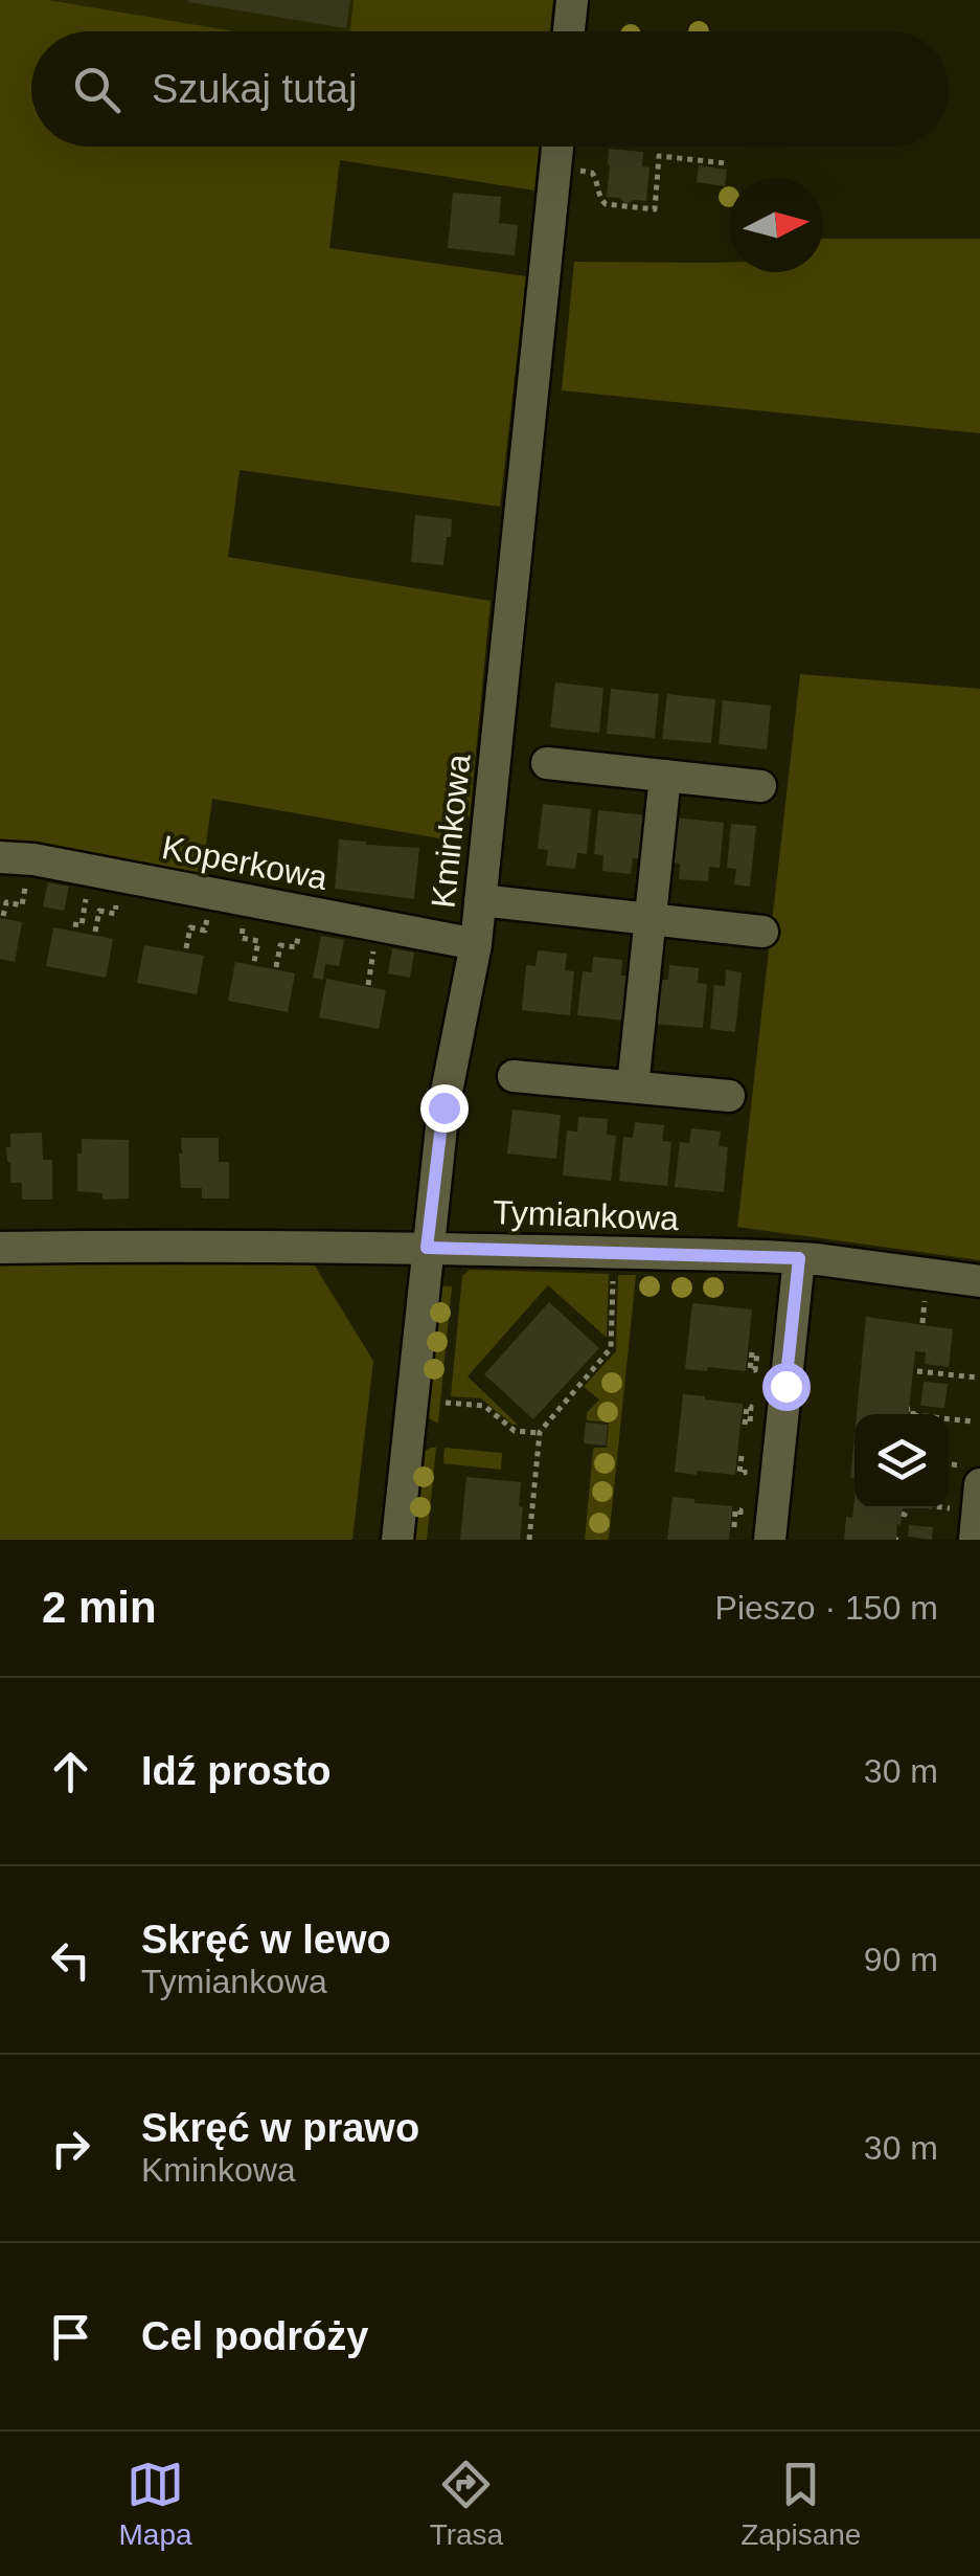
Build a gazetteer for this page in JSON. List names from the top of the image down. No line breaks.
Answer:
{"streets":{"street":["Kminkowa","Koperkowa","Tymiankowa"]},"crossings":[["Kminkowa","Koperkowa"],["Kminkowa","Tymiankowa"]],"north":"right","page":{"search":"Szukaj tutaj","heading":["2 min","Pieszo · 150 m"],"list":[["Idź prosto","30 m"],["Skręć w lewo","Tymiankowa","90 m"],["Skręć w prawo","Kminkowa","30 m"],"Cel podróży"],"nav":["Mapa","Trasa","Zapisane"]}}
